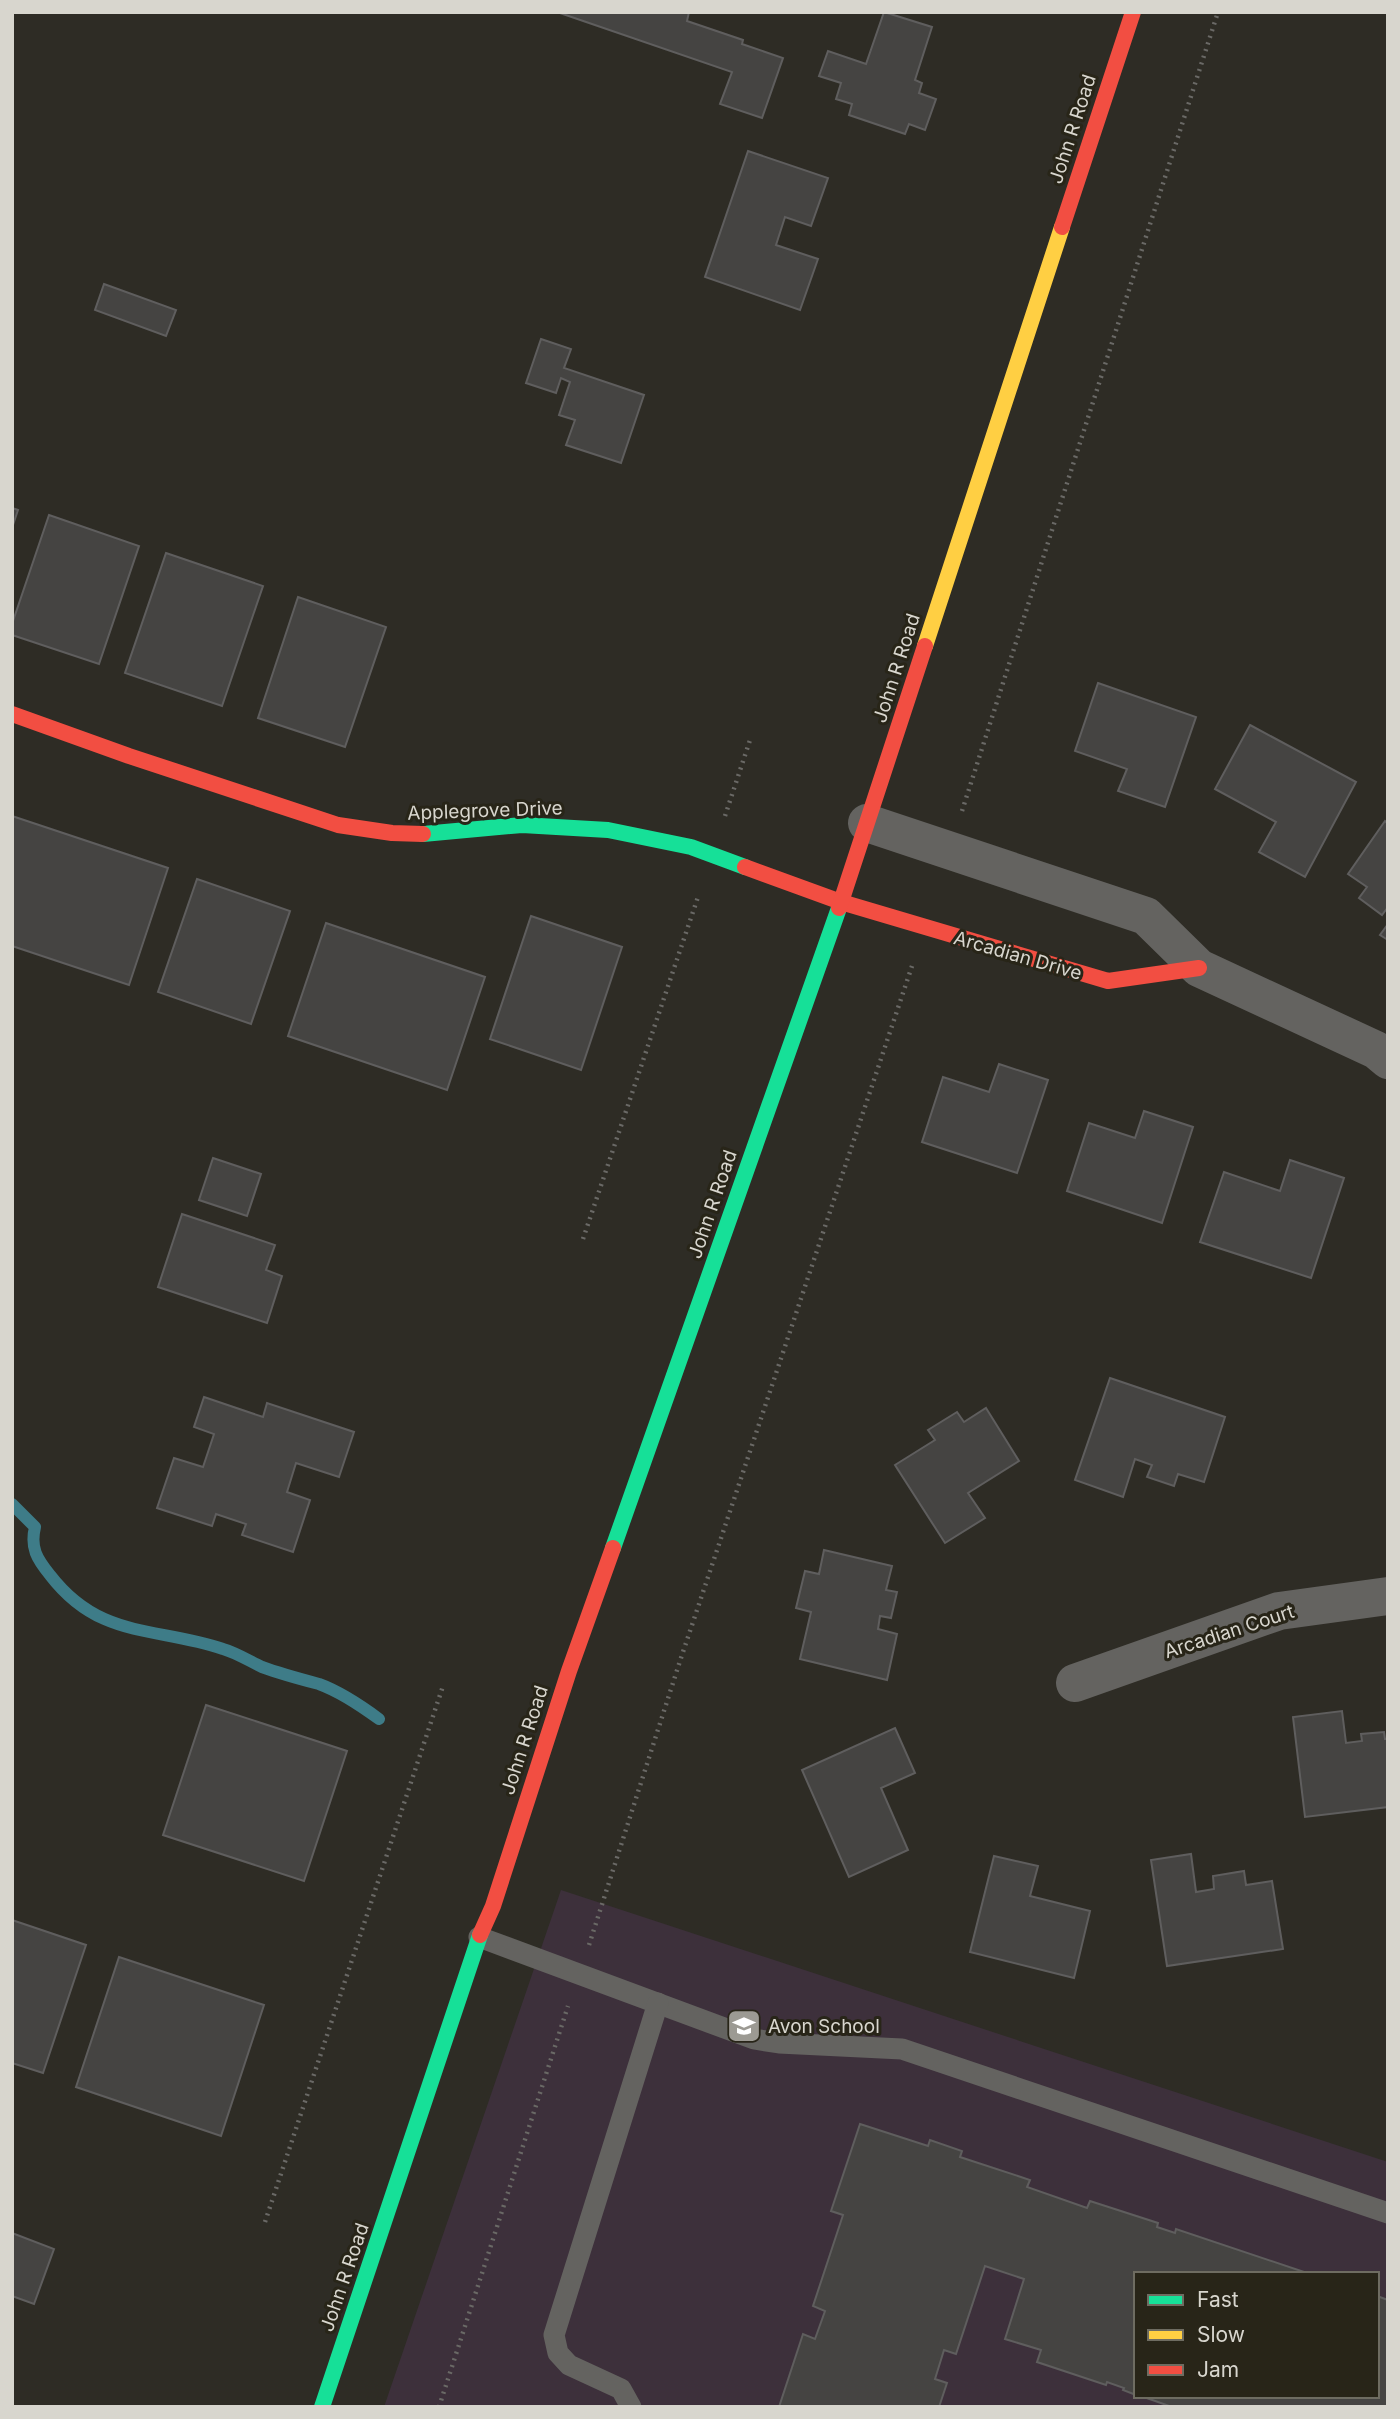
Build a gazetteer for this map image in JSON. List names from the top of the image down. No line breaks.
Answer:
{"streets":{"main road":["John R Road","Applegrove Drive","Arcadian Drive"],"street":["Arcadian Court"]},"crossings":[["John R Road","Applegrove Drive"],["John R Road","Arcadian Drive"],["Applegrove Drive","Arcadian Drive"]],"places":{"school or university":["Avon School"]},"legend":["Fast","Slow","Jam"]}
